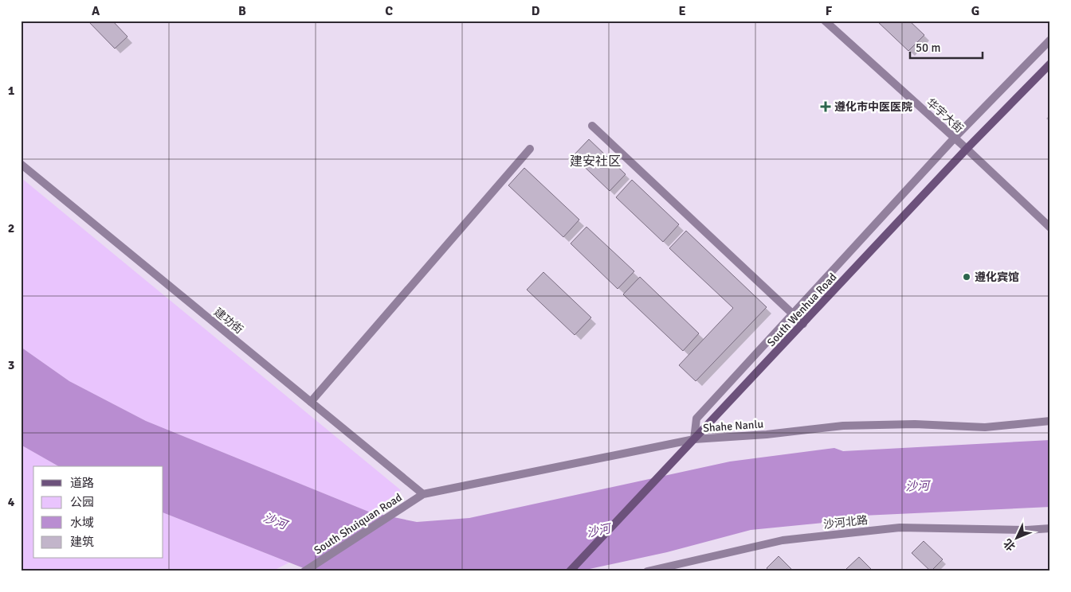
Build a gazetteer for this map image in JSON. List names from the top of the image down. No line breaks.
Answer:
{"streets":{"main road":["South Wenhua Road"],"street":["华宇大街","建功街","Shahe Nanlu","沙河北路","South Shuiquan Road"]},"crossings":[["华宇大街","South Wenhua Road"],["South Wenhua Road","Shahe Nanlu"],["建功街","Shahe Nanlu"],["建功街","South Shuiquan Road"],["Shahe Nanlu","South Shuiquan Road"]],"districts":["建安社区"],"water":["沙河"],"places":{"health":["遵化市中医医院"],"other":["遵化宾馆"]},"legend":["道路","公园","水域","建筑"],"scale_bar":"50 m","north":"bottom left","grid":{"columns":["A","B","C","D","E","F","G"],"rows":["1","2","3","4"]}}
